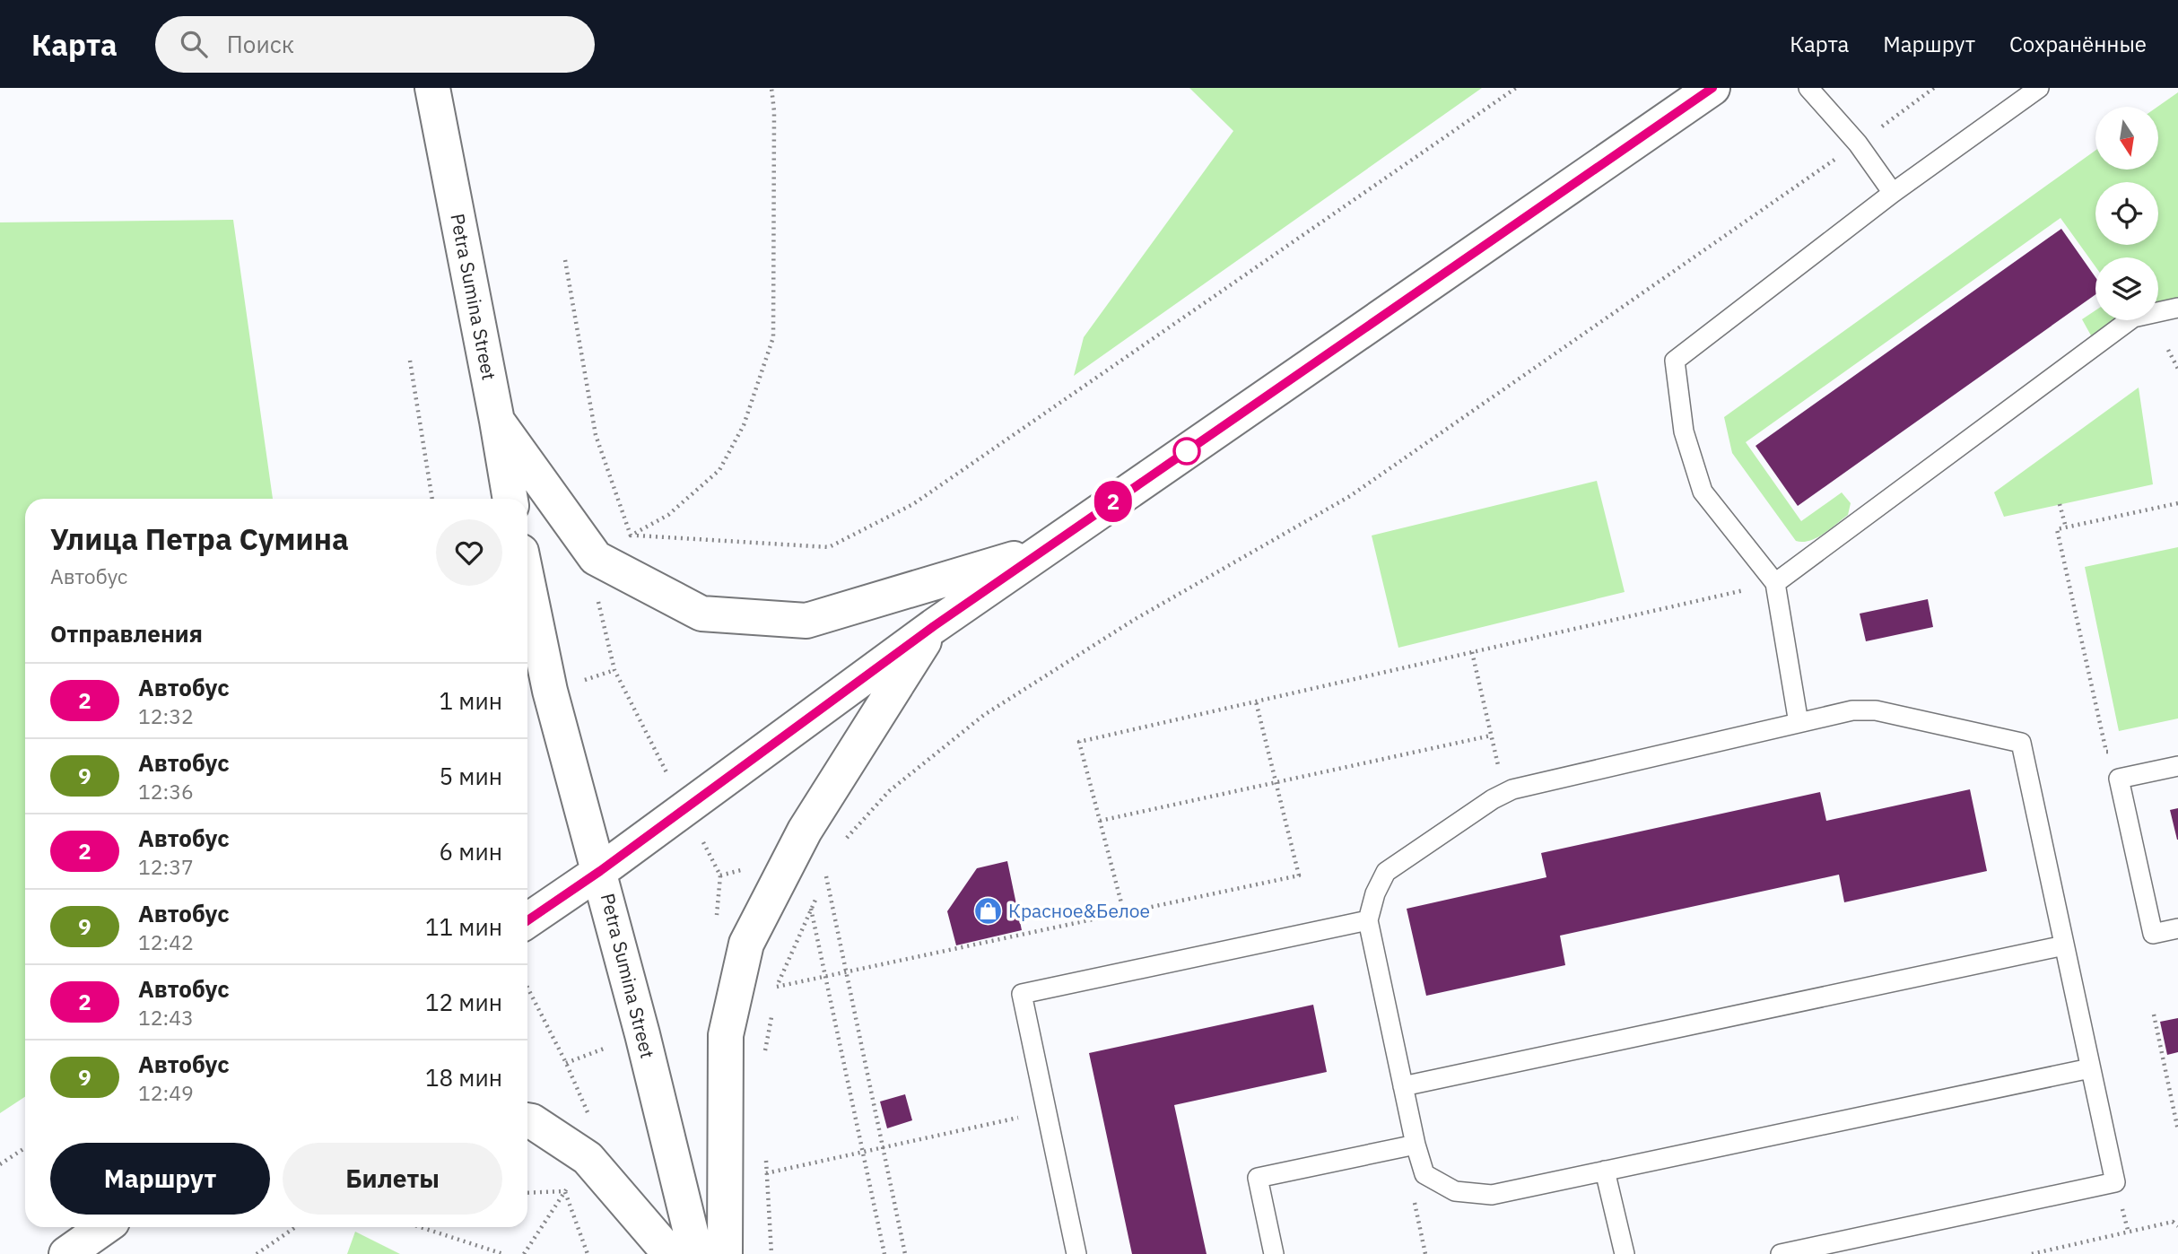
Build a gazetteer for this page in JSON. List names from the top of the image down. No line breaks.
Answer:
{"streets":{"street":["Petra Sumina Street"]},"places":{"shop":["Красное&Белое"]},"lines":["bus line 2"],"north":"bottom","page":{"header":"Карта","search":"Поиск","nav":["Карта","Маршрут","Сохранённые"],"on_map":"2","heading":[["Улица Петра Сумина","Автобус"],"Отправления"],"list":[{"mark":"2","name":"Автобус","note":"12:32","value":"1 мин"},{"mark":"9","name":"Автобус","note":"12:36","value":"5 мин"},{"mark":"2","name":"Автобус","note":"12:37","value":"6 мин"},{"mark":"9","name":"Автобус","note":"12:42","value":"11 мин"},{"mark":"2","name":"Автобус","note":"12:43","value":"12 мин"},{"mark":"9","name":"Автобус","note":"12:49","value":"18 мин"}],"buttons":["Маршрут","Билеты"]}}
